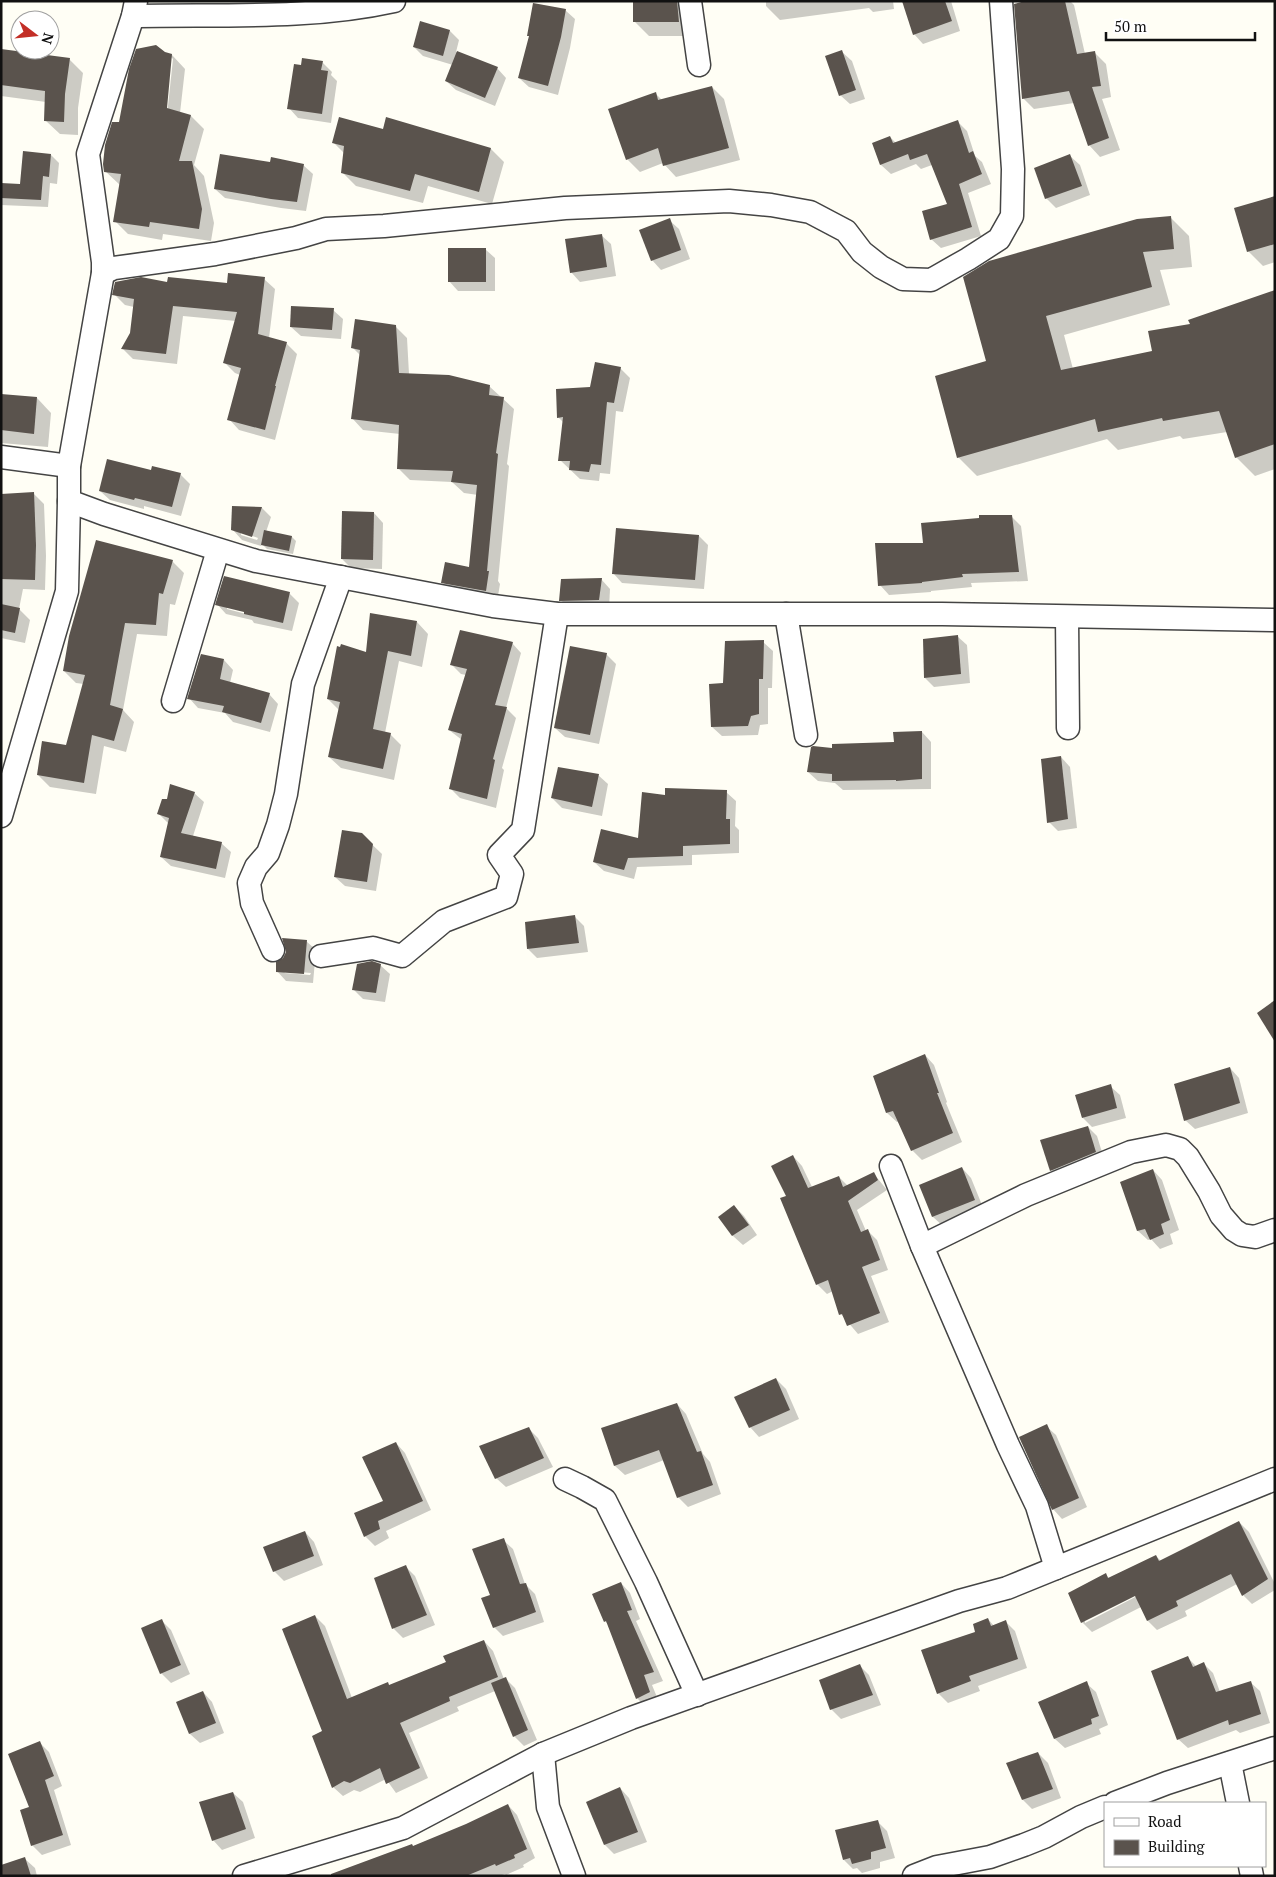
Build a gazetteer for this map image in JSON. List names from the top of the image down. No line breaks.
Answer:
{"legend":["Road","Building"],"scale_bar":"50 m","north":"right"}
